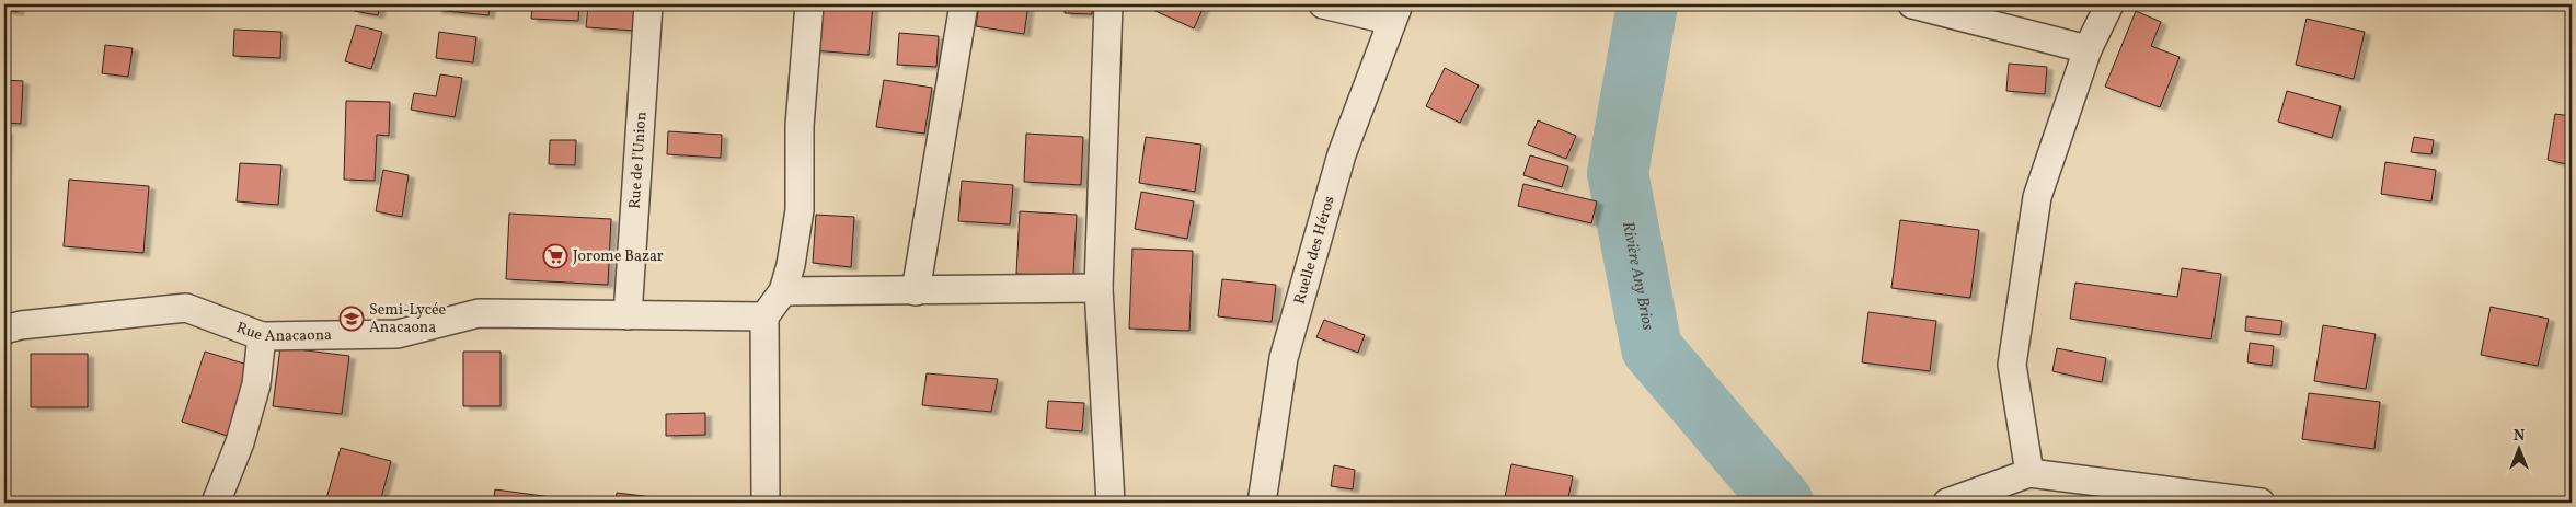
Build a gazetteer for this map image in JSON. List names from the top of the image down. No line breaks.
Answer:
{"streets":{"street":["Rue de l'Union","Ruelle des Héros","Rue Anacaona"]},"crossings":[["Rue de l'Union","Rue Anacaona"]],"water":["Rivière Any Brios"],"places":{"supermarket":["Jorome Bazar"],"school or university":["Semi-Lycée Anacaona"]},"north":"top"}
